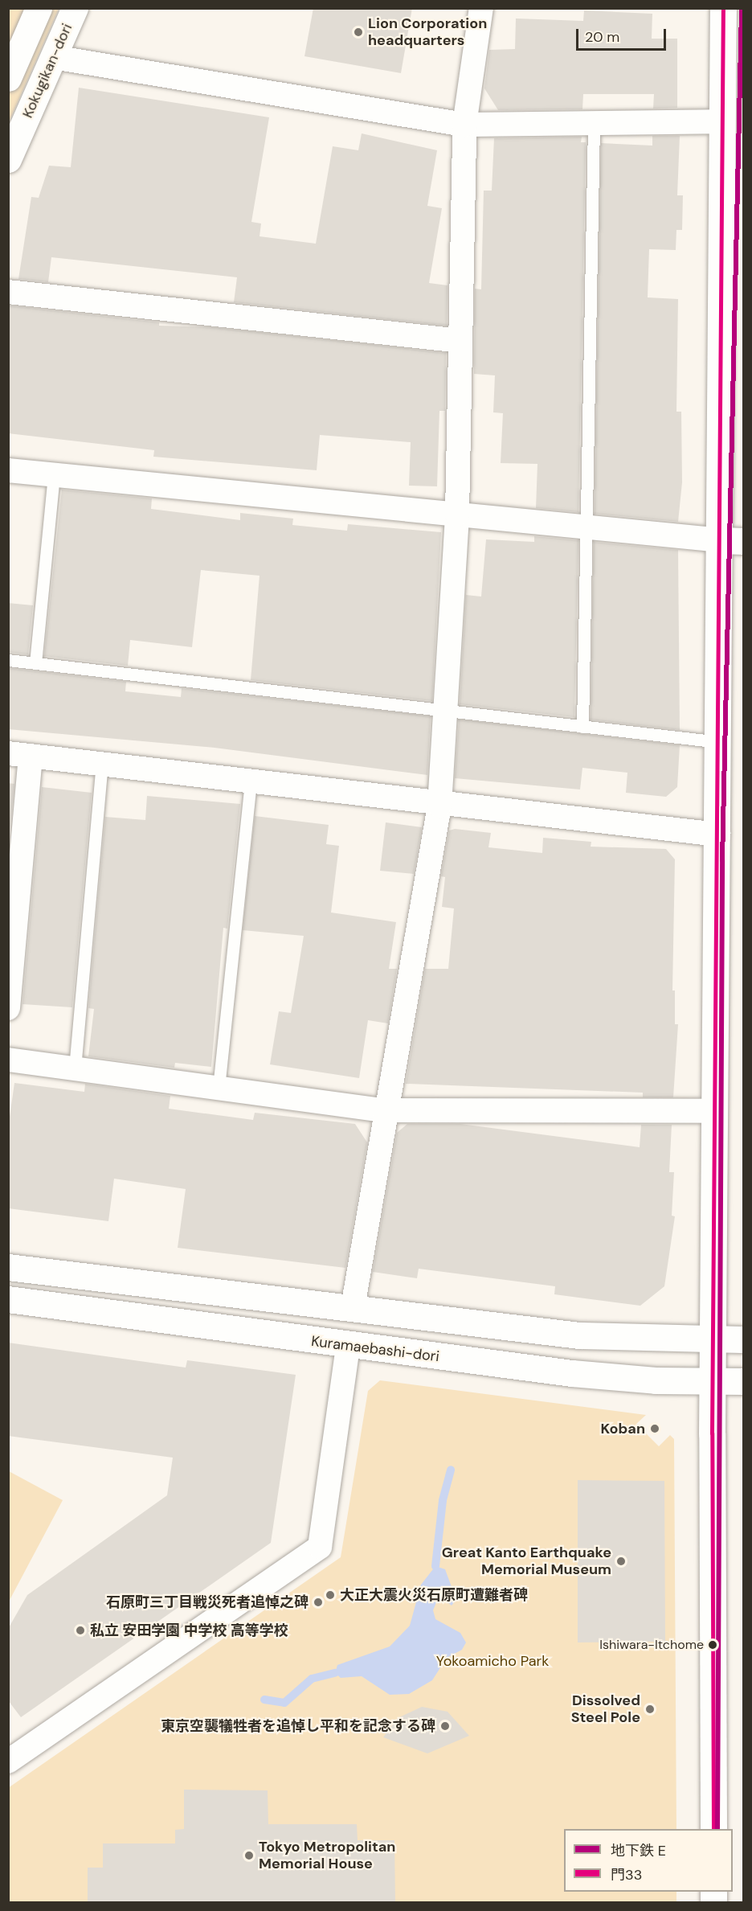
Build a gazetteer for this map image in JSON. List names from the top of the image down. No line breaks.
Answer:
{"streets":{"main road":["Kokugikan-dori","Kuramaebashi-dori"]},"parks":["Yokoamicho Park"],"places":["Lion Corporation headquarters","Koban","Great Kanto Earthquake Memorial Museum","大正大震火災石原町遭難者碑","石原町三丁目戦災死者追悼之碑","私立 安田学園 中学校 高等学校","Ishiwara-Itchome","Dissolved Steel Pole","東京空襲犠牲者を追悼し平和を記念する碑","Tokyo Metropolitan Memorial House"],"lines":["metro line E","transit line 門33"],"legend":["地下鉄 E","門33"],"scale_bar":"20 m"}
